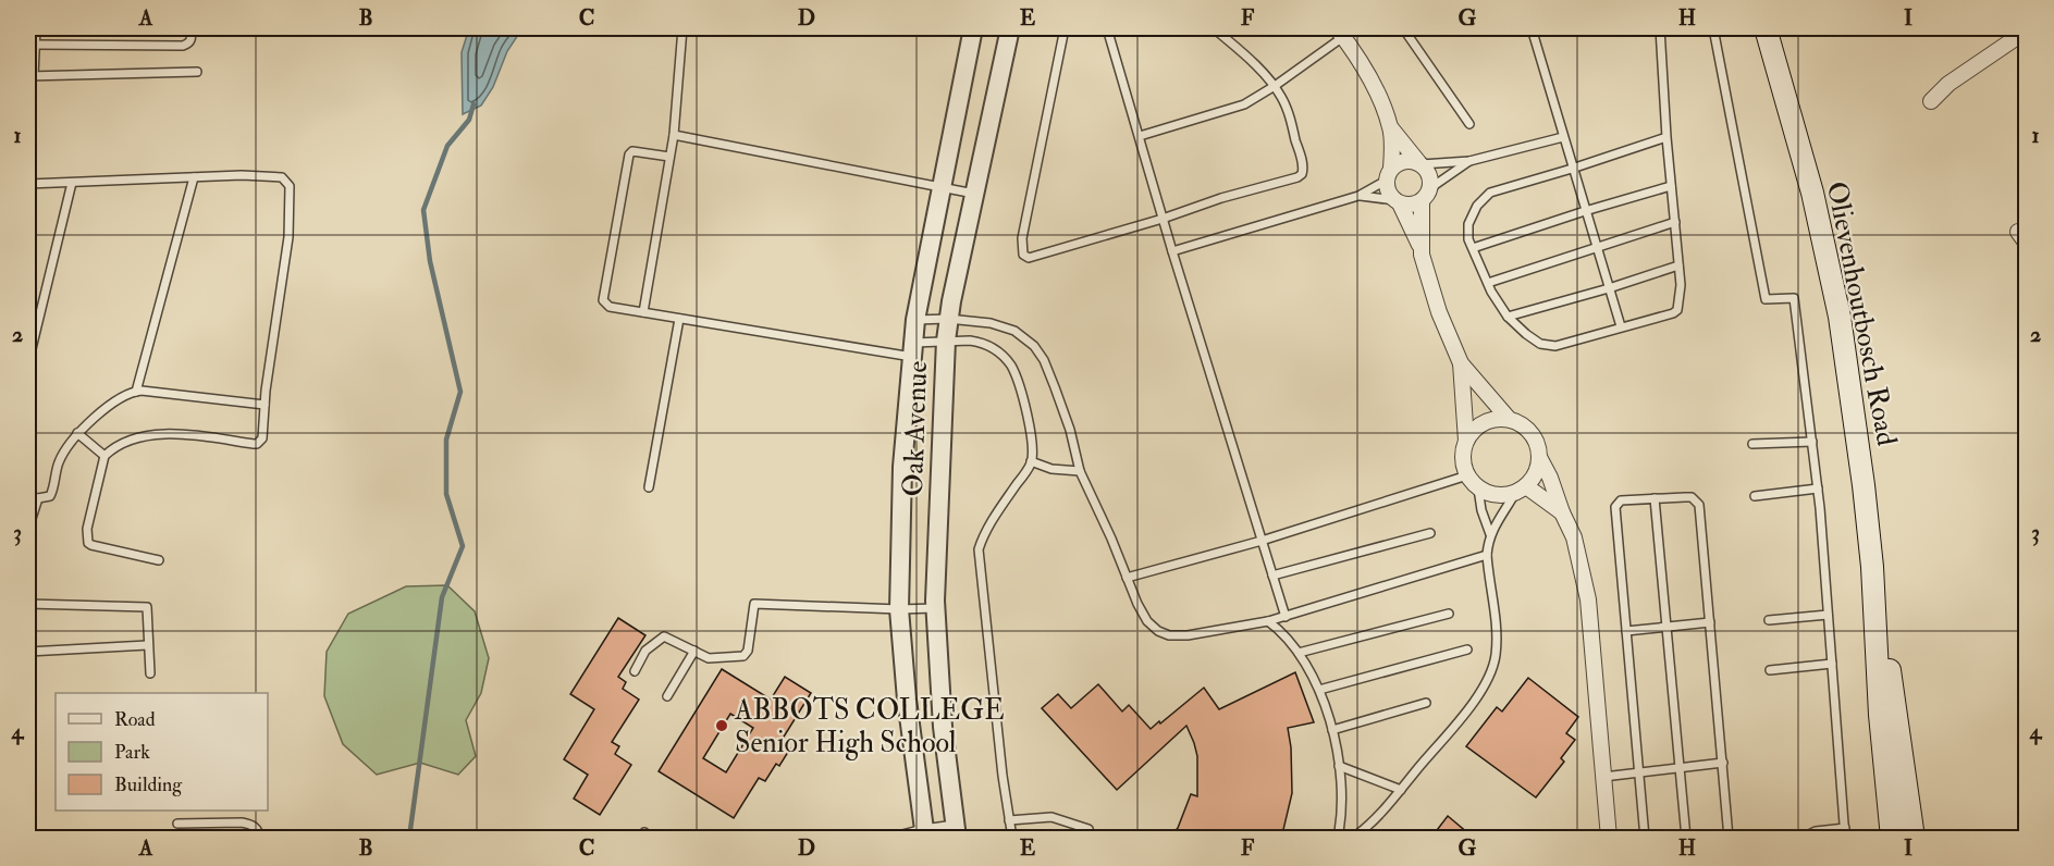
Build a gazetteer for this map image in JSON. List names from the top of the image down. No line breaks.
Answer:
{"streets":{"main road":["Olievenhoutbosch Road"],"street":["Oak Avenue"]},"places":["ABBOTS COLLEGE Senior High School"],"legend":["Road","Park","Building"],"grid":{"columns":["A","B","C","D","E","F","G","H","I"],"rows":["1","2","3","4"]}}
